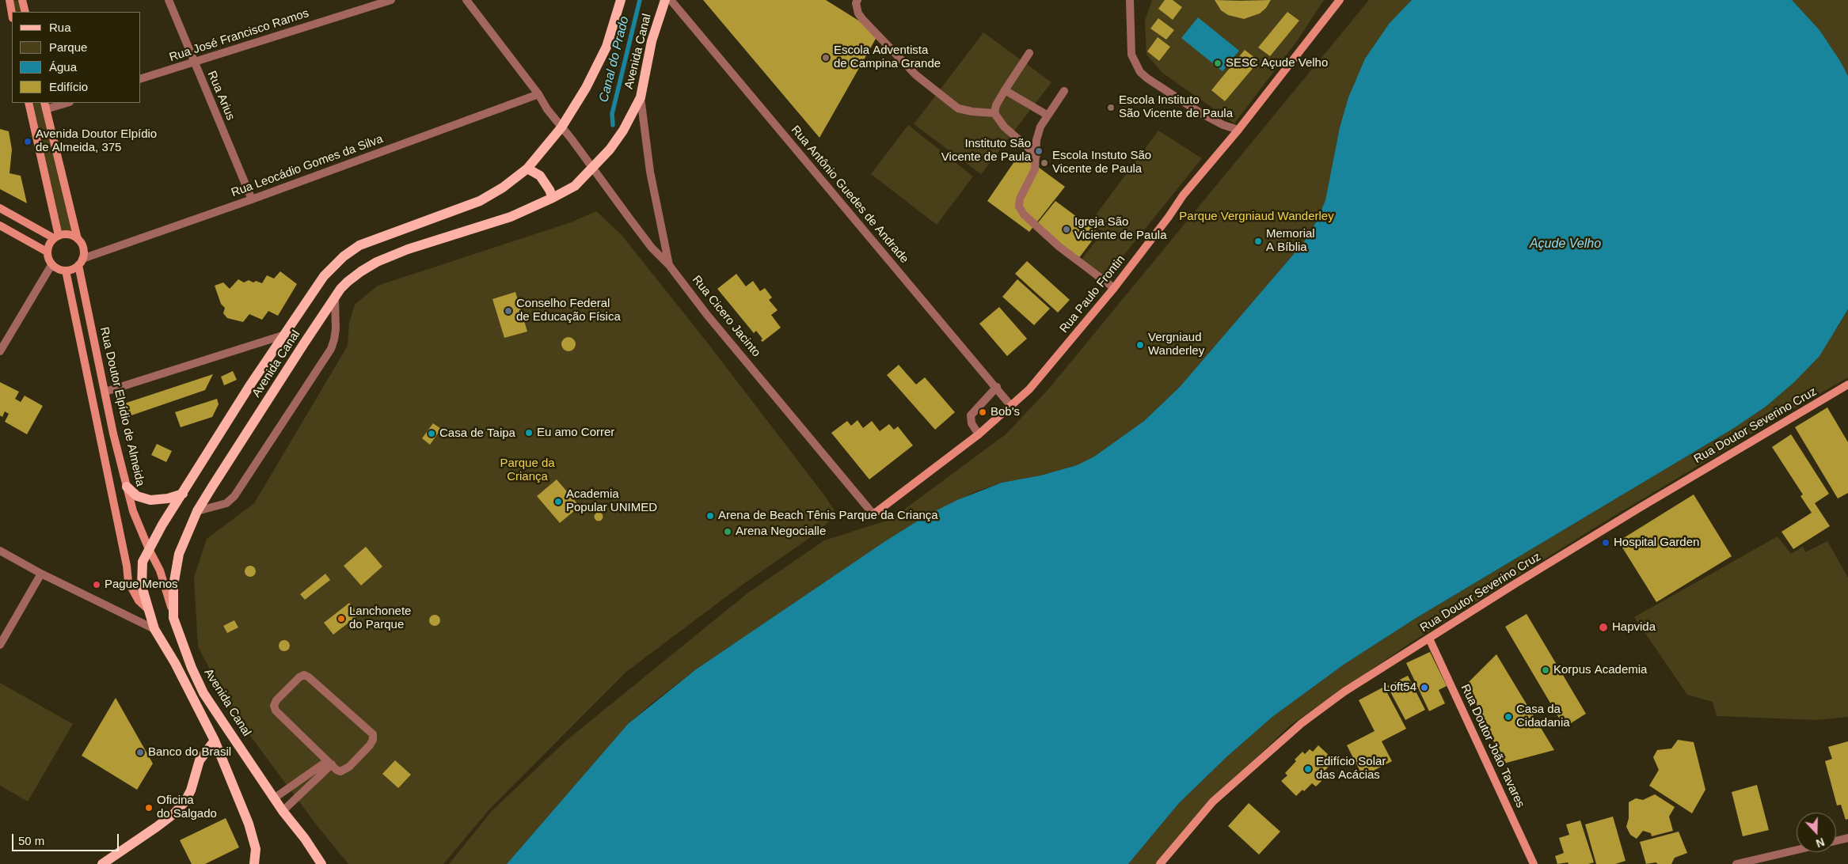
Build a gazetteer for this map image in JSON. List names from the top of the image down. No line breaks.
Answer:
{"streets":{"main road":["Avenida Canal","Rua Paulo Frontin","Rua Doutor Elpídio de Almeida","Rua Doutor Severino Cruz","Rua Doutor João Tavares"],"street":["Rua José Francisco Ramos","Rua Arius","Rua Leocádio Gomes da Silva","Rua Antônio Guedes de Andrade","Rua Cicero Jacinto"]},"crossings":[["Rua José Francisco Ramos","Rua Arius"],["Avenida Canal","Rua Cicero Jacinto"],["Avenida Canal","Rua Doutor Elpídio de Almeida"],["Rua Arius","Rua Leocádio Gomes da Silva"],["Rua Leocádio Gomes da Silva","Rua Doutor Elpídio de Almeida"],["Rua Antônio Guedes de Andrade","Rua Paulo Frontin"],["Rua Paulo Frontin","Rua Cicero Jacinto"],["Rua Doutor Severino Cruz","Rua Doutor João Tavares"]],"water":["Canal do Prado","Açude Velho"],"parks":["Parque Vergniaud Wanderley","Parque da Criança"],"places":["Escola Adventista de Campina Grande","SESC Açude Velho","Escola Instituto São Vicente de Paula","Avenida Doutor Elpídio de Almeida, 375","Instituto São Vicente de Paula","Escola Instuto São Vicente de Paula","Igreja São Viciente de Paula","Memorial A Bíblia","Conselho Federal de Educação Física","Vergniaud Wanderley","Bob's","Eu amo Correr","Casa de Taipa","Academia Popular UNIMED","Arena de Beach Tênis Parque da Criança","Arena Negocialle","Hospital Garden","Pague Menos","Lanchonete do Parque","Hapvida","Korpus Academia","Loft54","Casa da Cidadania","Banco do Brasil","Edifício Solar das Acácias","Oficina do Salgado"],"legend":["Rua","Parque","Água","Edifício"],"scale_bar":"50 m","north":"bottom"}
